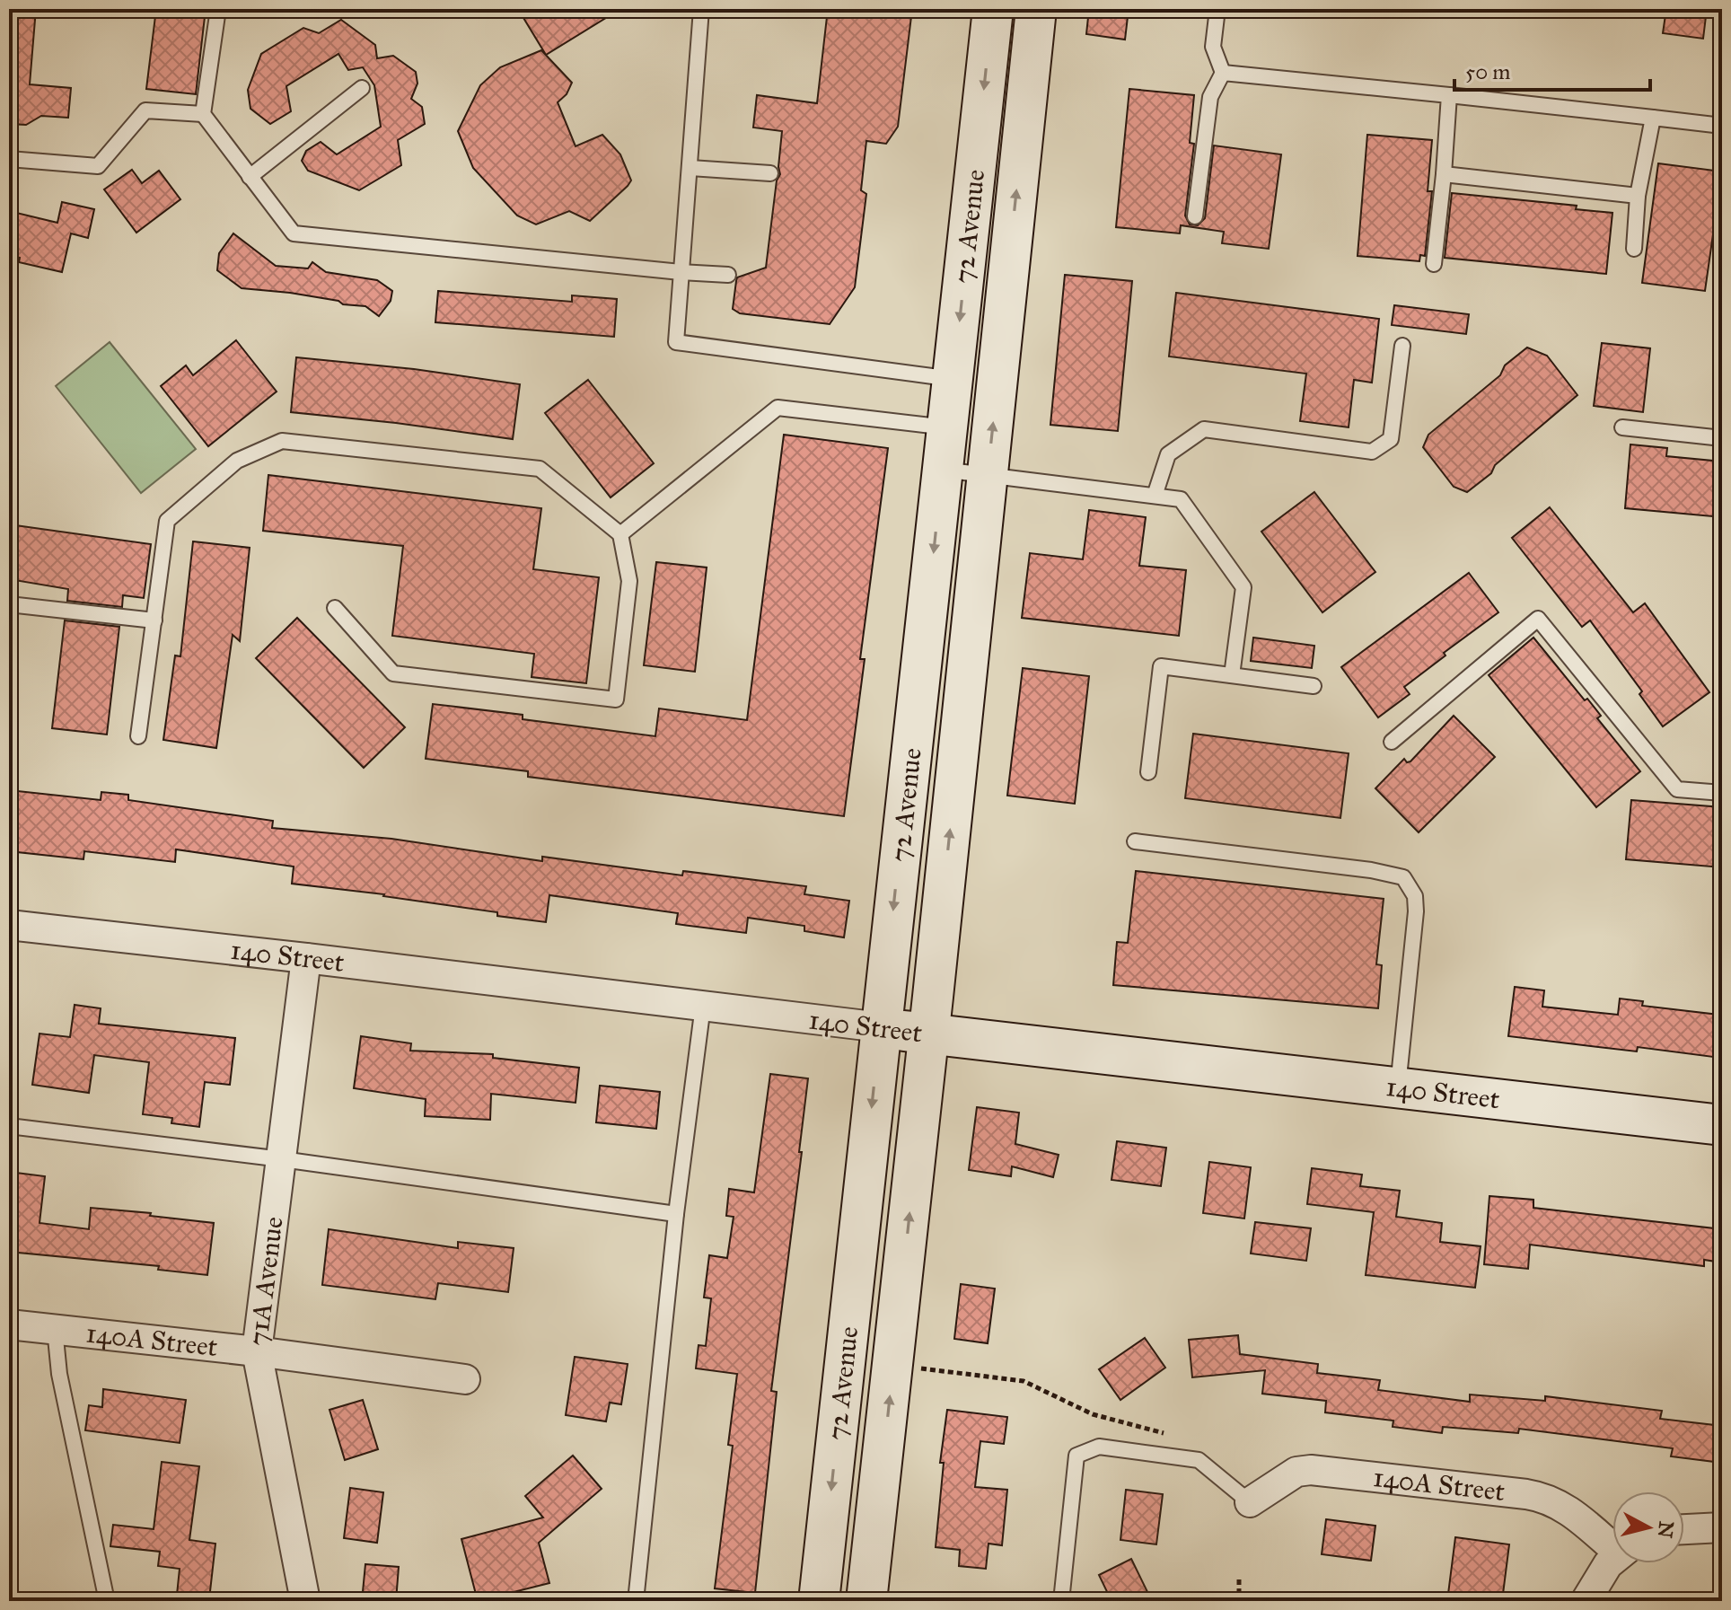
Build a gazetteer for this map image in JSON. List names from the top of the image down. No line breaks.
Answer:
{"streets":{"main road":["72 Avenue","140 Street"],"street":["71A Avenue","140A Street"]},"crossings":[["72 Avenue","140 Street"],["140 Street","71A Avenue"],["71A Avenue","140A Street"]],"scale_bar":"50 m","north":"right"}
